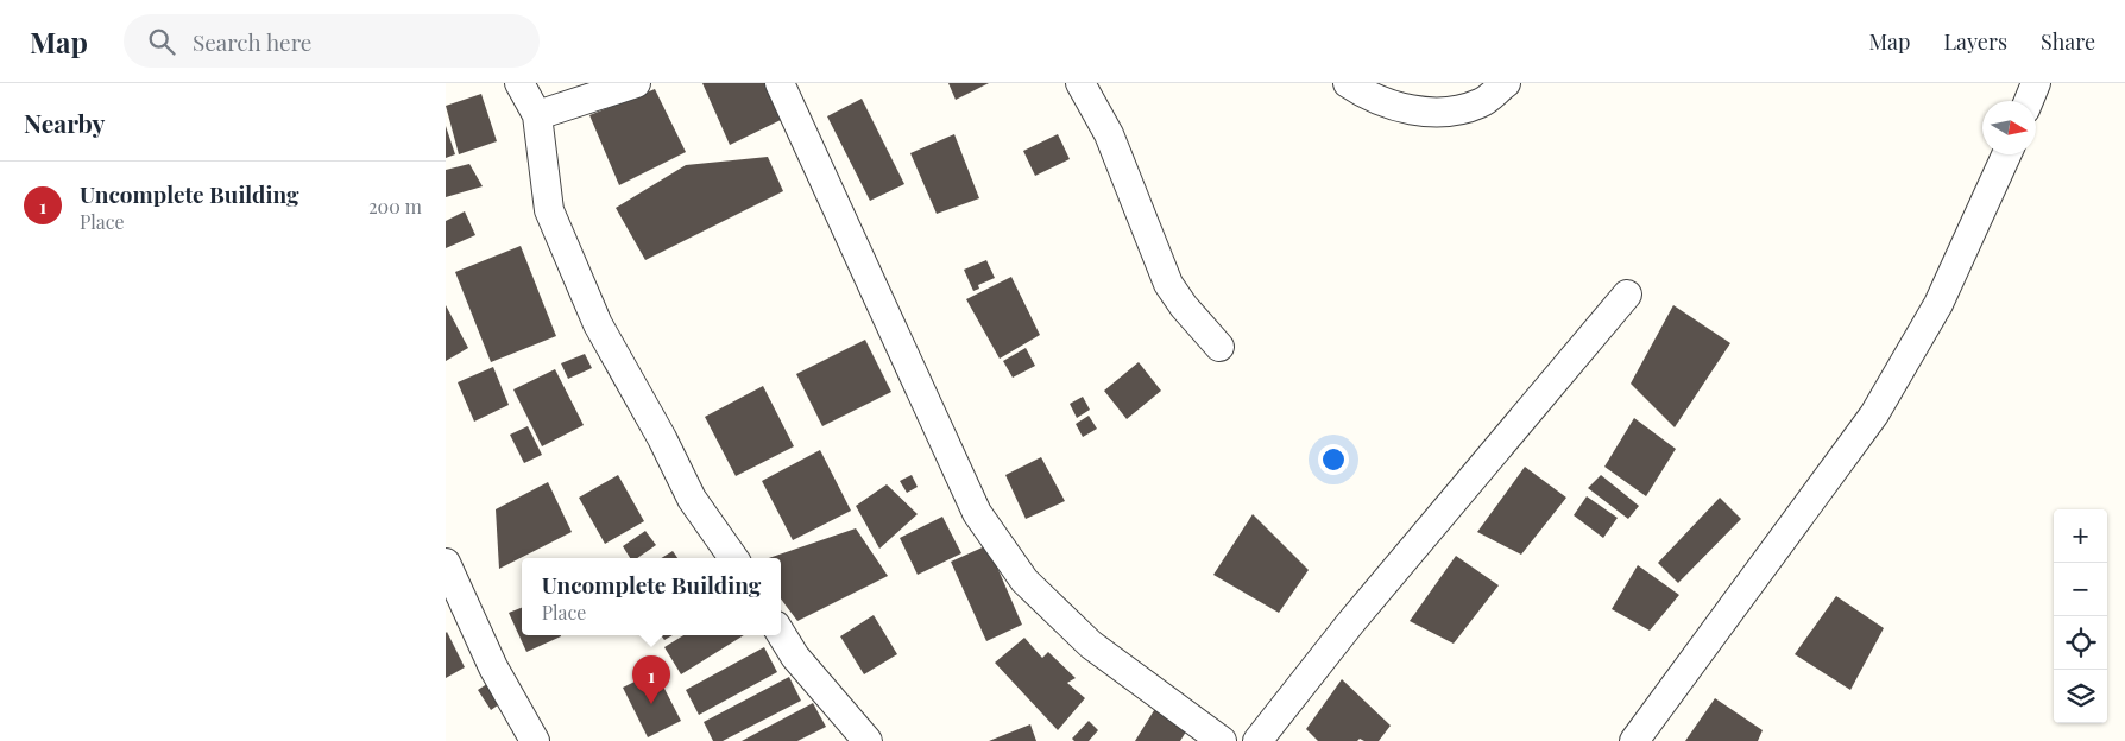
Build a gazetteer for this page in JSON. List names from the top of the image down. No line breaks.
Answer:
{"north":"right","page":{"header":"Map","search":"Search here","nav":["Map","Layers","Share"],"heading":"Nearby","list":[{"mark":"1","name":"Uncomplete Building","note":"Place","value":"200 m"}],"map_buttons":["+","−"],"popup":["Uncomplete Building","Place"],"pins":"1"}}
